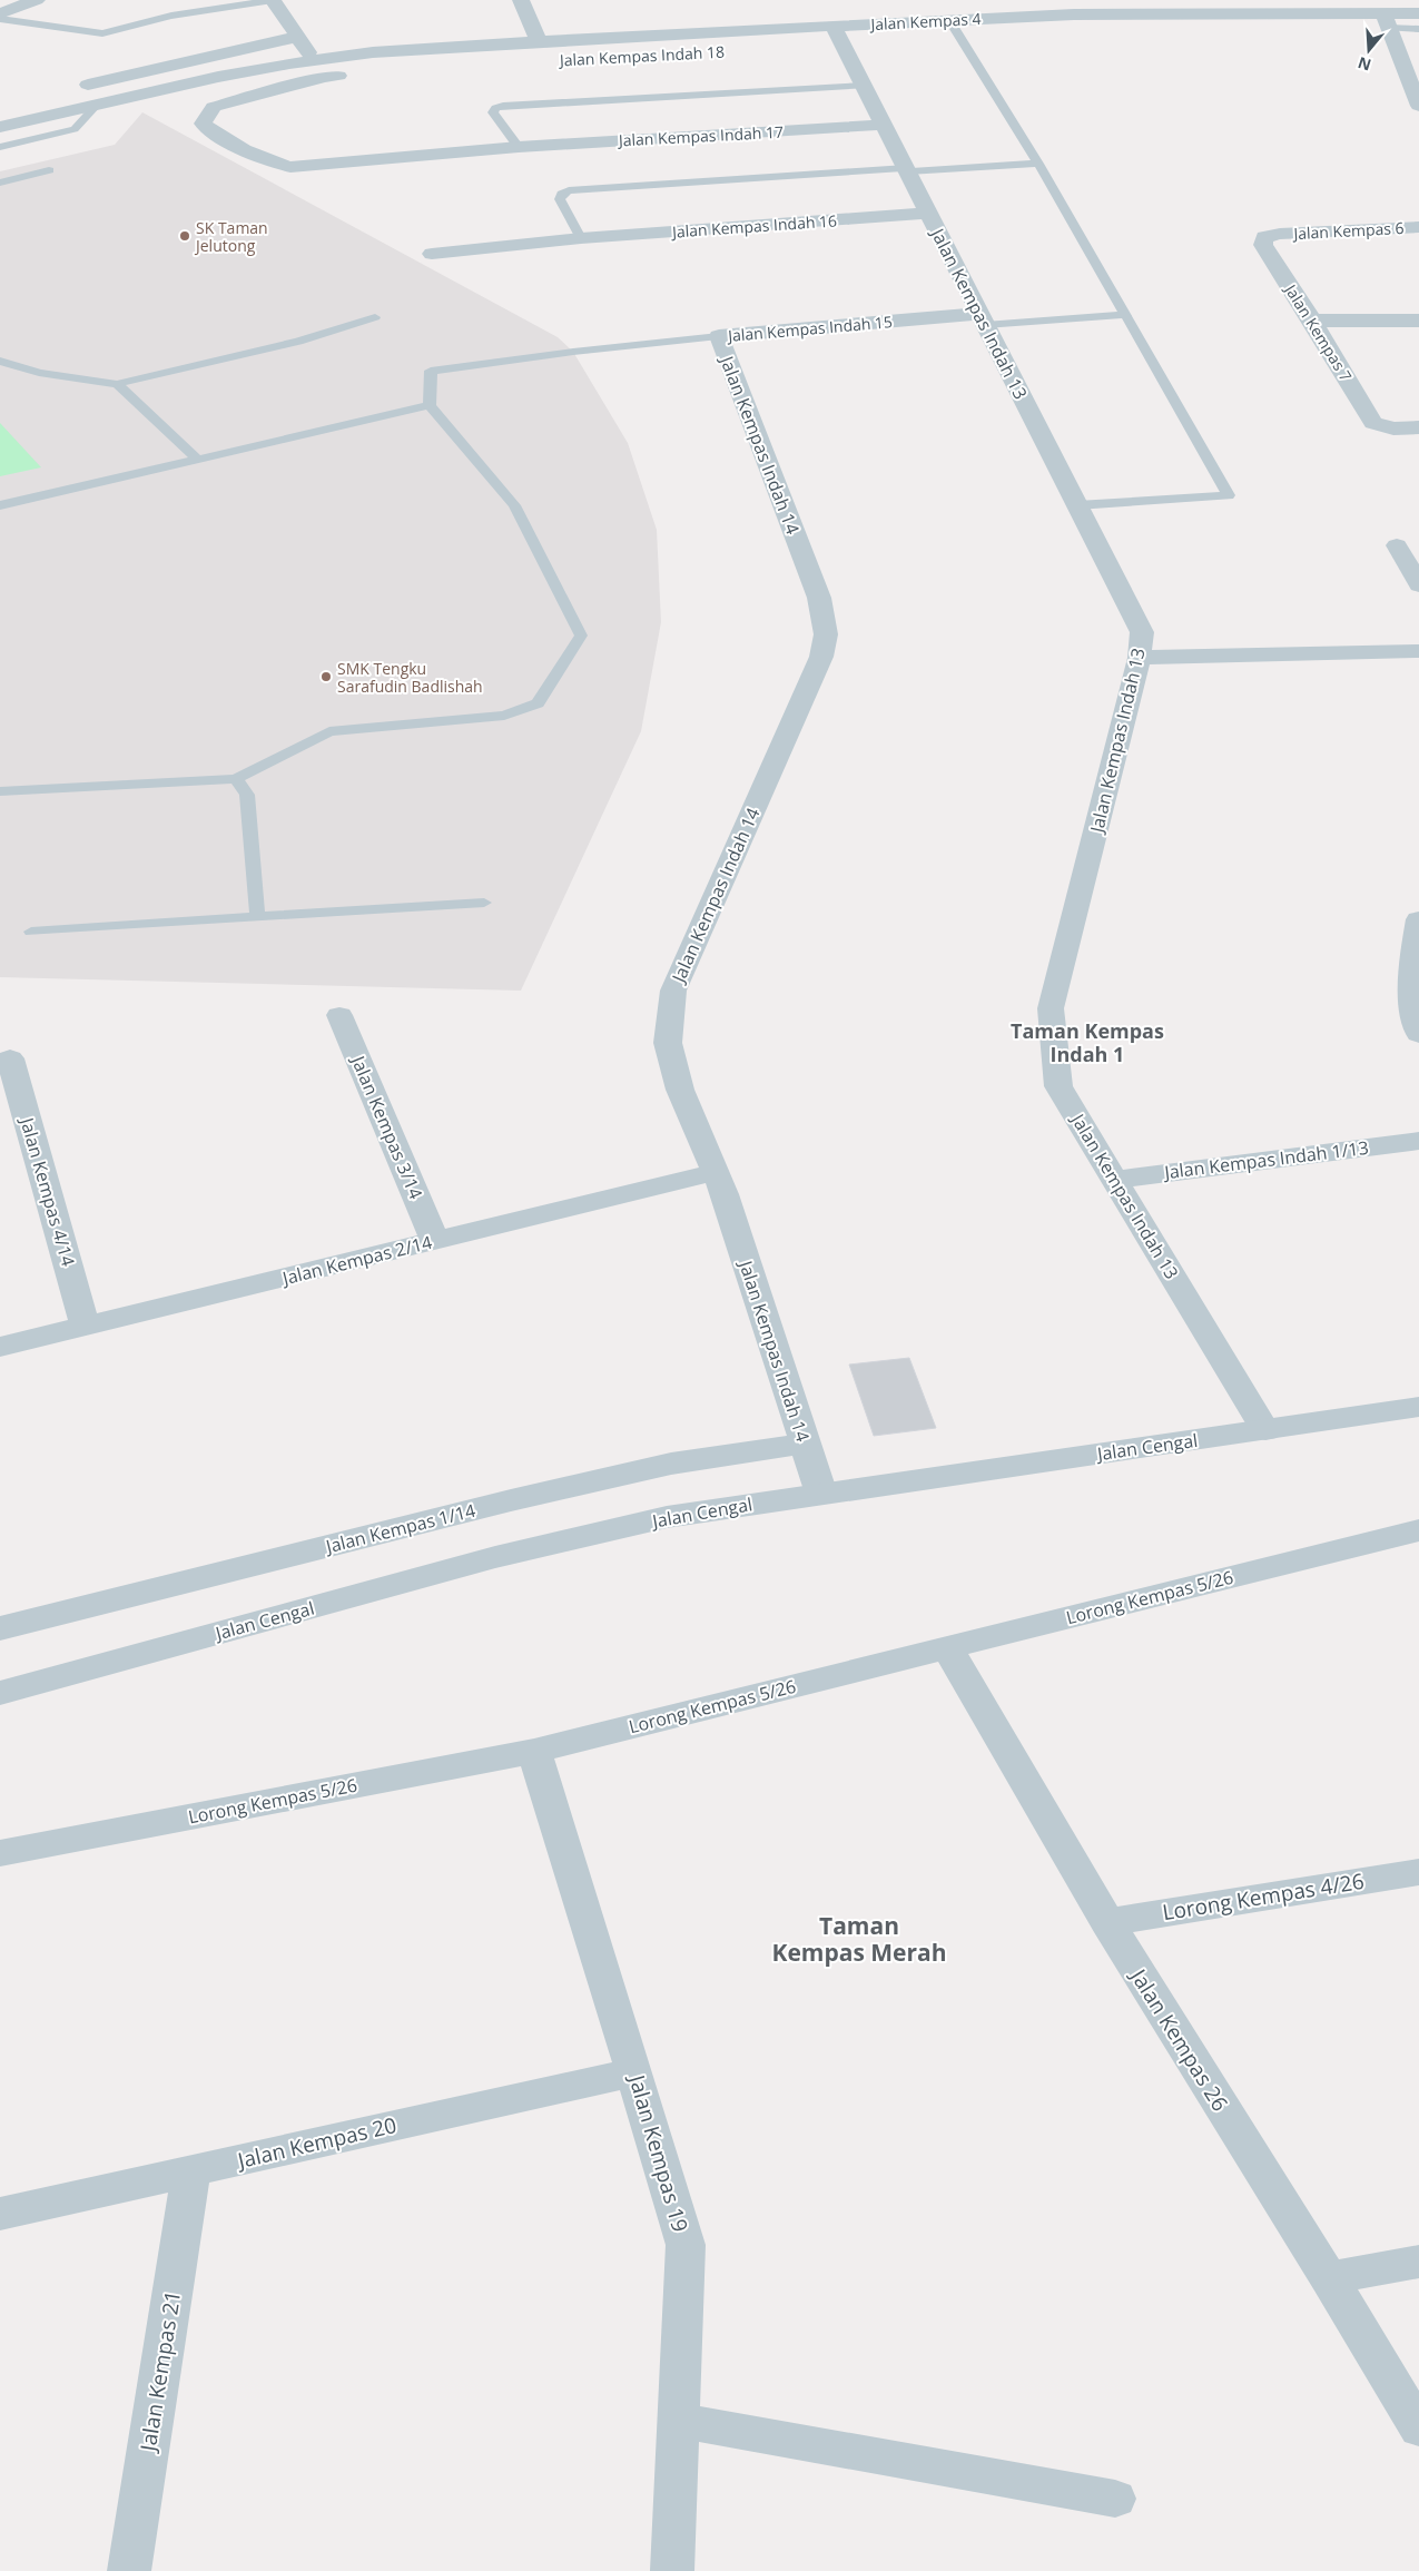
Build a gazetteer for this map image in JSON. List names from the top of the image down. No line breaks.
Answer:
{"streets":{"street":["Jalan Kempas 4","Jalan Kempas Indah 17","Jalan Kempas Indah 16","Jalan Kempas 6","Jalan Kempas Indah 13","Jalan Kempas Indah 15","Jalan Kempas 7","Jalan Kempas Indah 14","Jalan Kempas 3/14","Jalan Kempas Indah 1/13","Jalan Kempas 4/14","Jalan Kempas 2/14","Jalan Cengal","Jalan Kempas 1/14","Lorong Kempas 5/26","Lorong Kempas 4/26","Jalan Kempas 26","Jalan Kempas 20","Jalan Kempas 19","Jalan Kempas 21"]},"crossings":[["Jalan Kempas 4","Jalan Kempas Indah 13"],["Jalan Kempas Indah 17","Jalan Kempas Indah 13"],["Jalan Kempas Indah 16","Jalan Kempas Indah 13"],["Jalan Kempas 6","Jalan Kempas 7"],["Jalan Kempas Indah 13","Jalan Kempas Indah 15"],["Jalan Kempas Indah 13","Jalan Kempas Indah 1/13"],["Jalan Kempas Indah 13","Jalan Cengal"],["Jalan Kempas Indah 15","Jalan Kempas Indah 14"],["Jalan Kempas Indah 14","Jalan Kempas 2/14"],["Jalan Kempas Indah 14","Jalan Cengal"],["Jalan Kempas Indah 14","Jalan Kempas 1/14"],["Jalan Kempas 3/14","Jalan Kempas 2/14"],["Jalan Kempas 4/14","Jalan Kempas 2/14"],["Lorong Kempas 5/26","Jalan Kempas 26"],["Lorong Kempas 5/26","Jalan Kempas 19"],["Lorong Kempas 4/26","Jalan Kempas 26"],["Jalan Kempas 20","Jalan Kempas 19"],["Jalan Kempas 20","Jalan Kempas 21"]],"districts":["Taman Kempas Indah 1","Taman Kempas Merah"],"places":["SK Taman Jelutong","SMK Tengku Sarafudin Badlishah"],"north":"bottom"}
